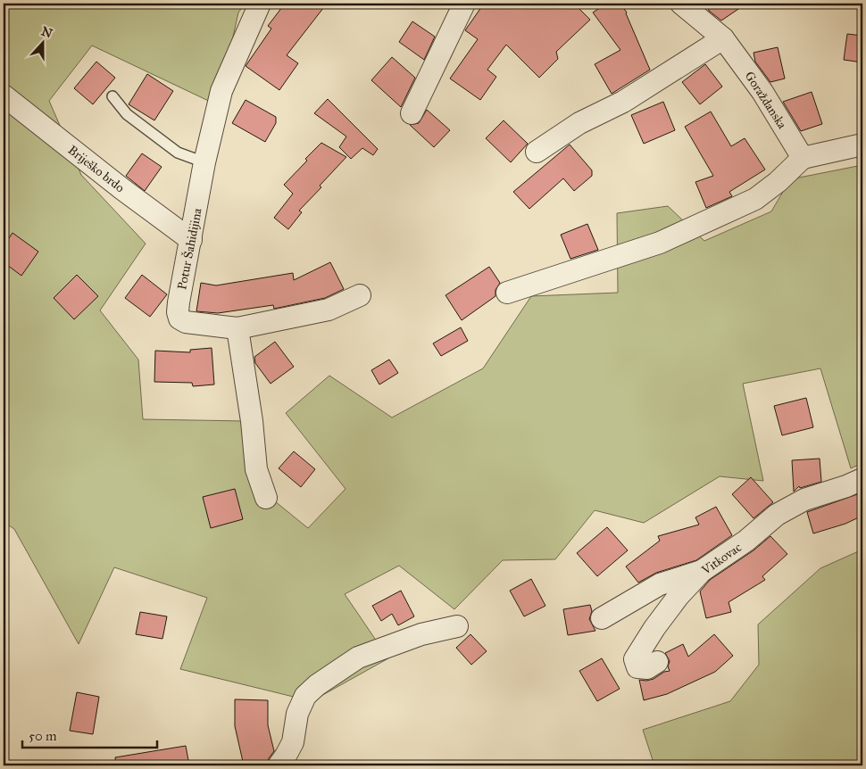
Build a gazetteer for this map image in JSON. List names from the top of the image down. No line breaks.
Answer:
{"streets":{"street":["Goraždanska","Briješko brdo","Potur Šahidijina","Vitkovac"]},"crossings":[["Briješko brdo","Potur Šahidijina"]],"scale_bar":"50 m","north":"top"}
